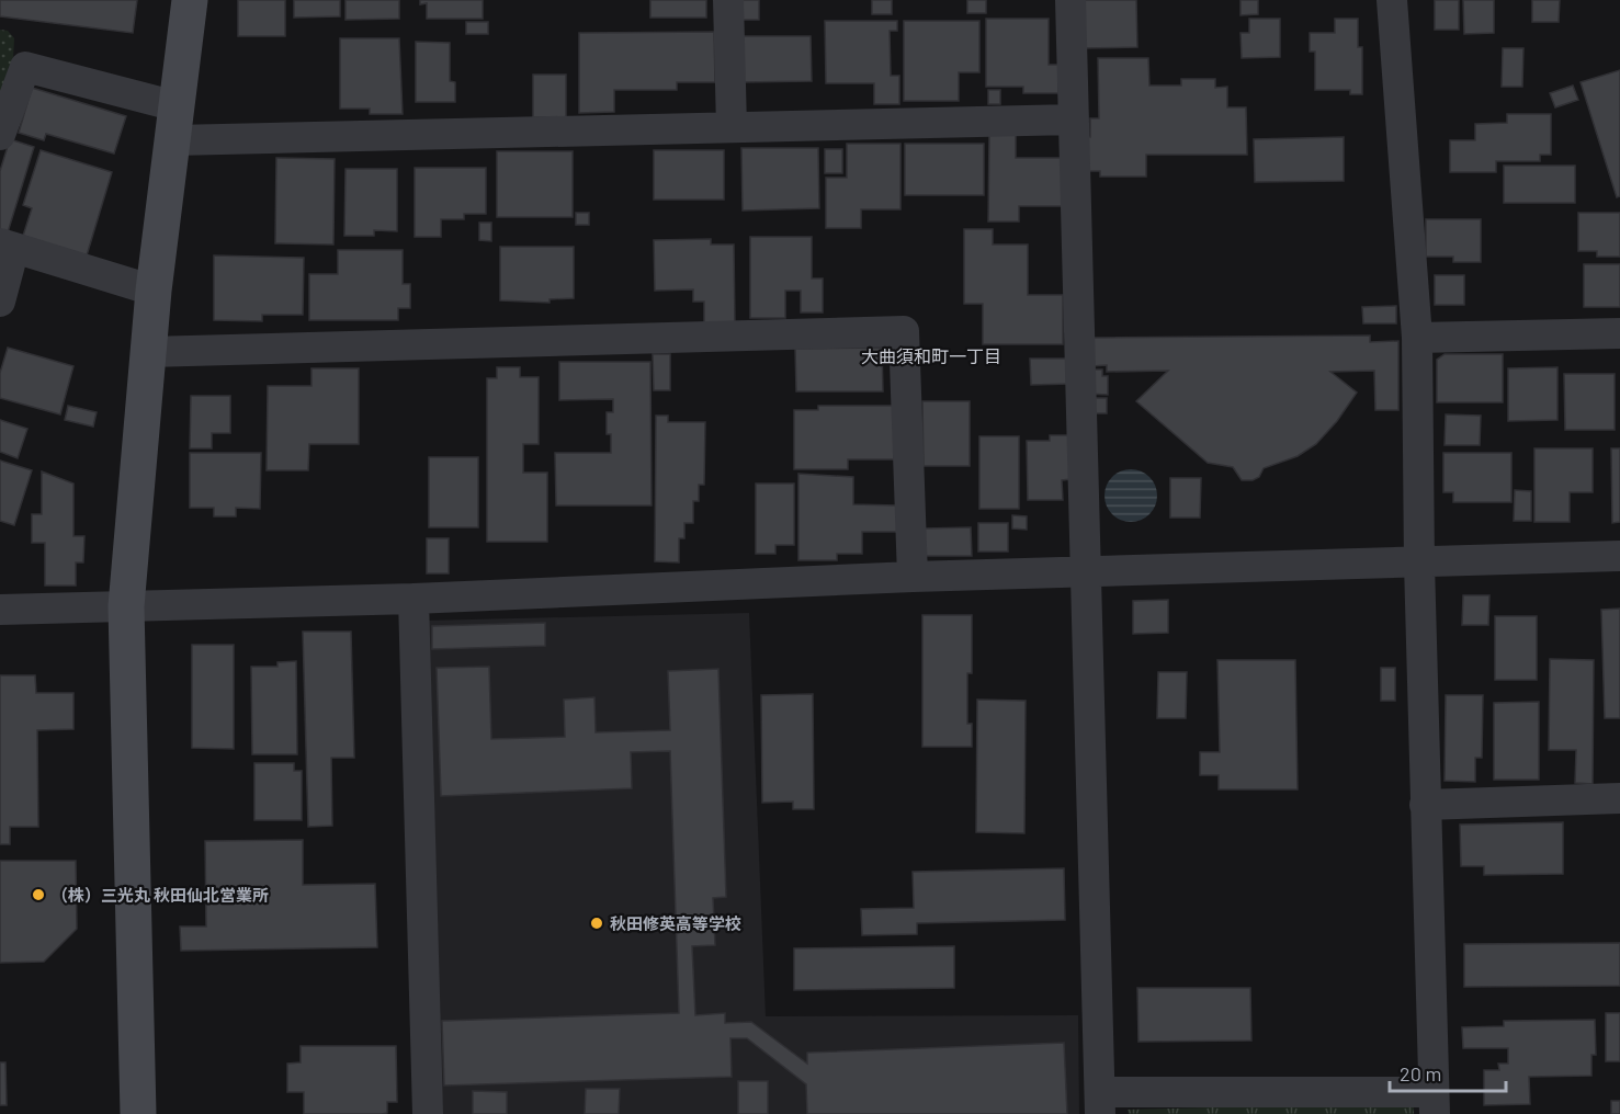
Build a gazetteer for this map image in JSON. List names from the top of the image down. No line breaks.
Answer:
{"districts":["大曲須和町一丁目"],"places":["（株）三光丸 秋田仙北営業所","秋田修英高等学校"],"scale_bar":"20 m"}
